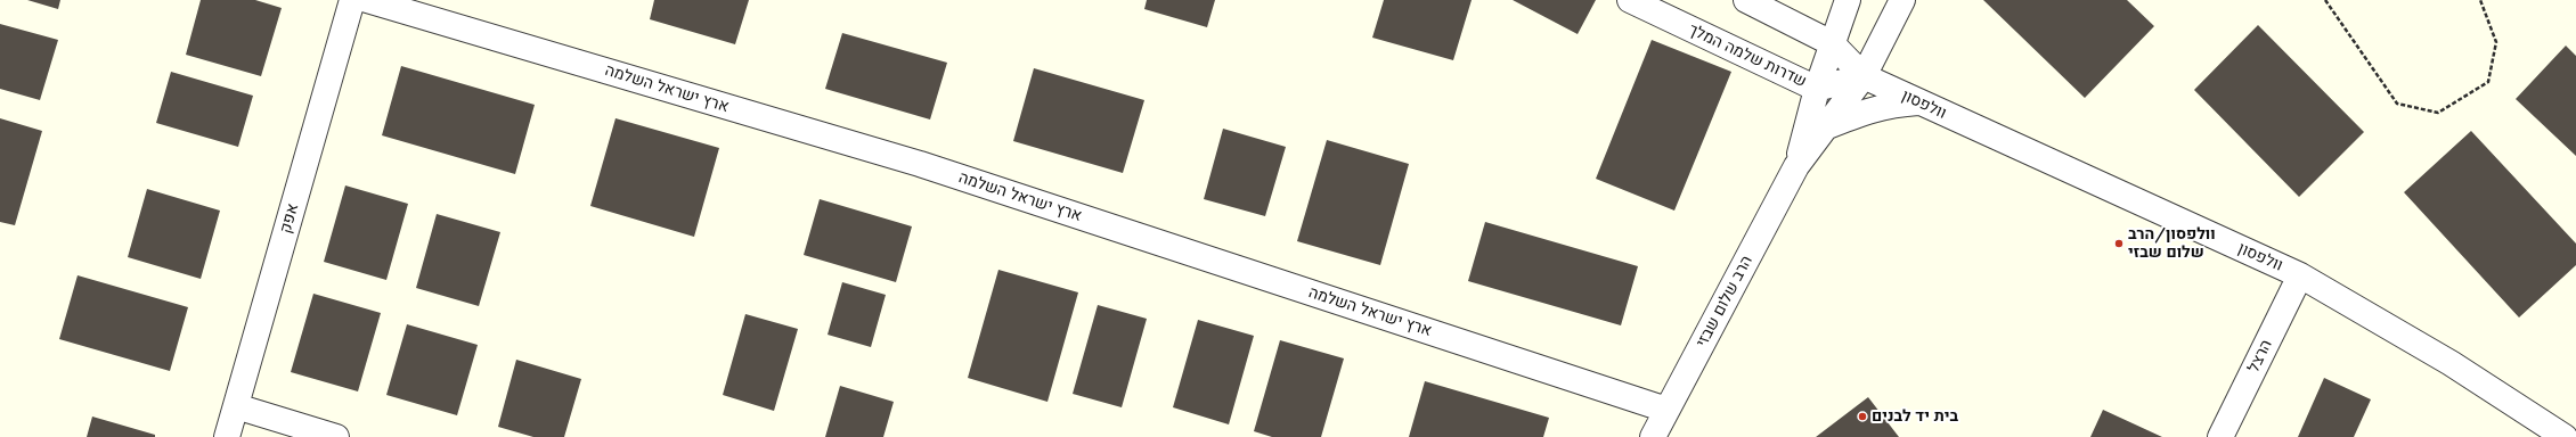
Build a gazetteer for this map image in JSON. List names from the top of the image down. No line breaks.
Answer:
{"streets":{"street":["שדרות שלמה המלך","ארץ ישראל השלמה","וולפסון","אפק","הרב שלום שבזי","הרצל"]},"crossings":[["שדרות שלמה המלך","וולפסון"],["שדרות שלמה המלך","הרב שלום שבזי"],["ארץ ישראל השלמה","הרב שלום שבזי"],["וולפסון","הרב שלום שבזי"],["וולפסון","הרצל"]],"places":["וולפסון/הרב שלום שבזי","בית יד לבנים"]}
